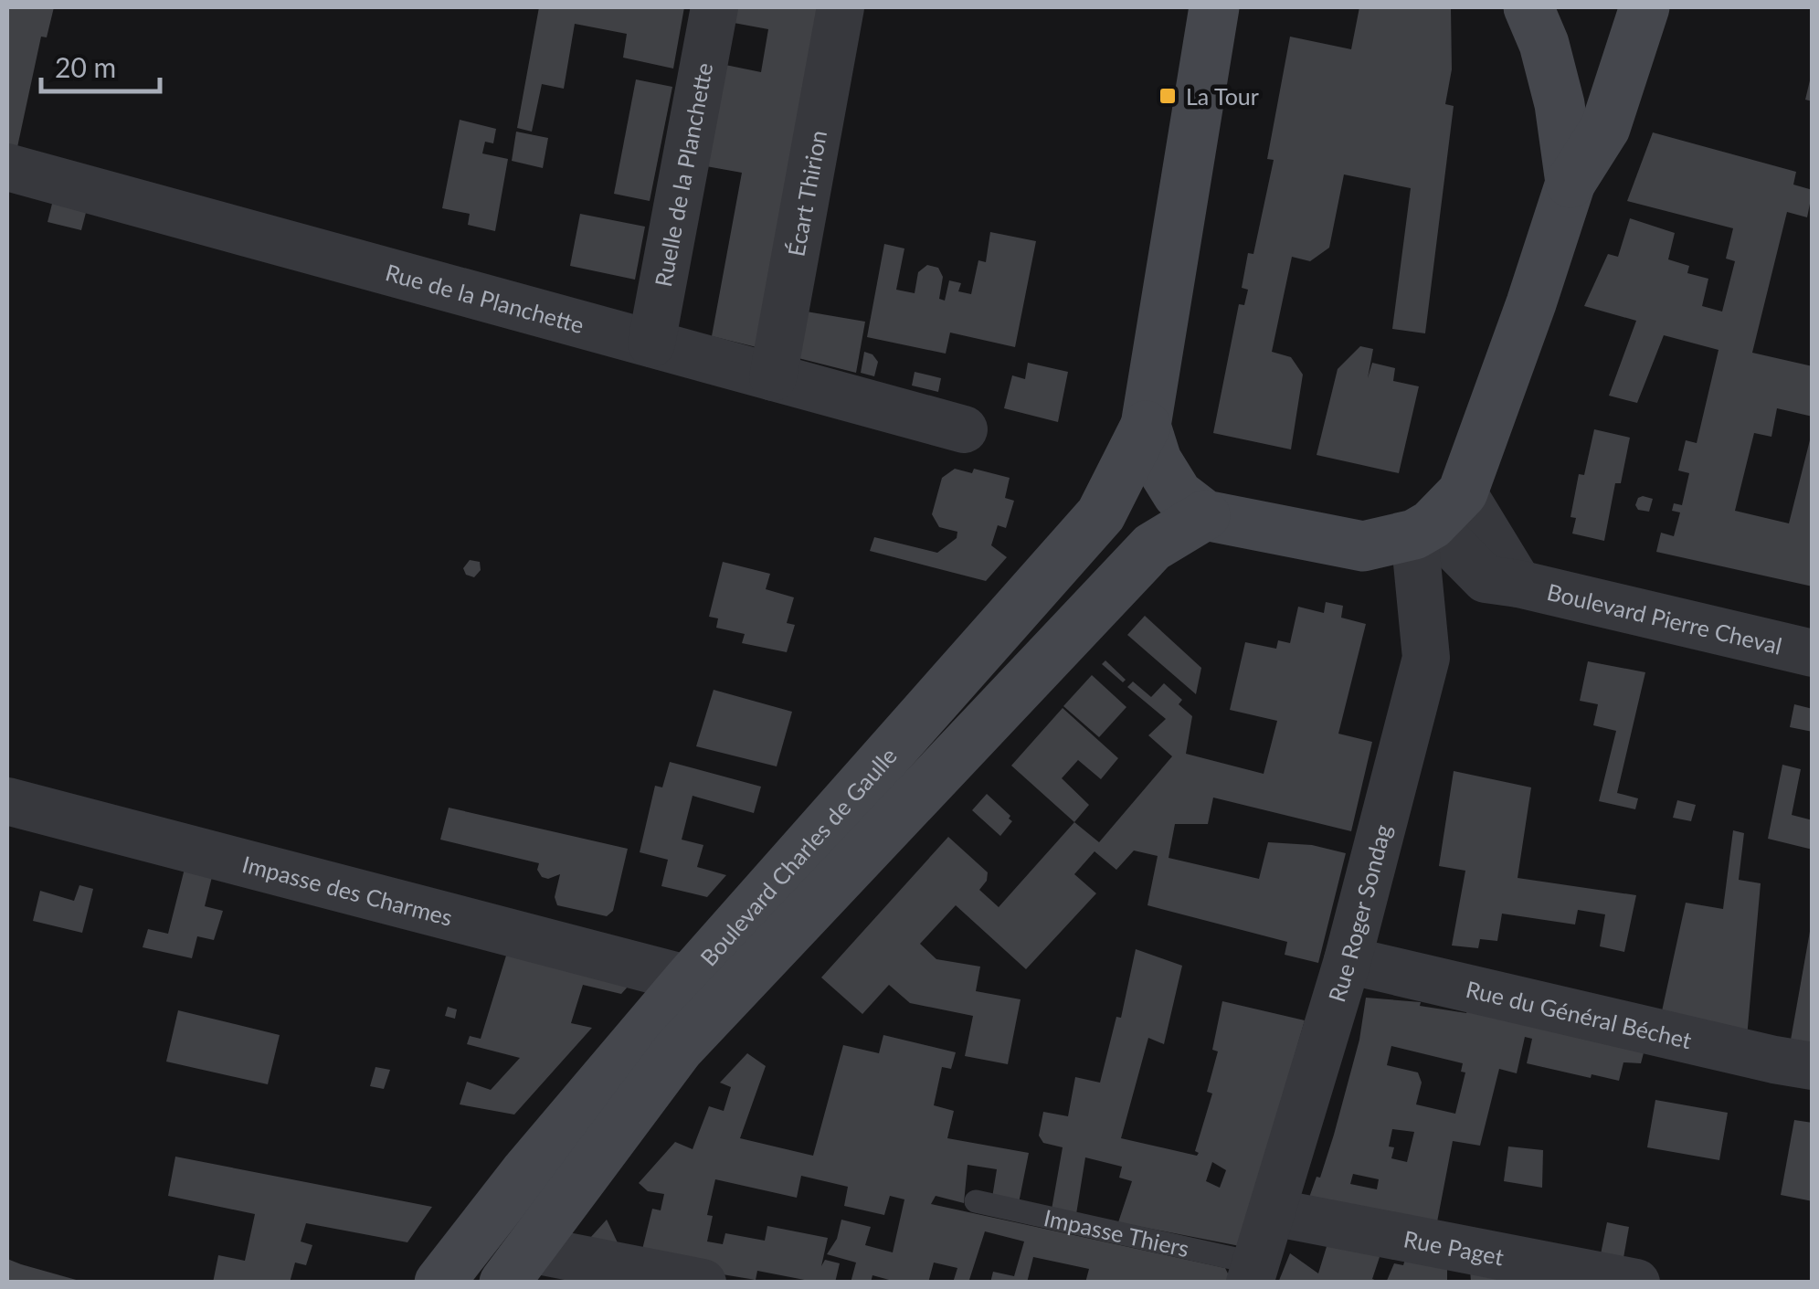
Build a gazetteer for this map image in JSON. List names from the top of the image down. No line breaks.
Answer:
{"streets":{"main road":["Boulevard Charles de Gaulle"],"street":["Ruelle de la Planchette","Écart Thirion","Rue de la Planchette","Boulevard Pierre Cheval","Impasse des Charmes","Rue Roger Sondag","Rue du Général Béchet","Rue Paget"],"lane":["Impasse Thiers"]},"crossings":[["Ruelle de la Planchette","Rue de la Planchette"],["Écart Thirion","Rue de la Planchette"],["Boulevard Charles de Gaulle","Impasse des Charmes"],["Rue Roger Sondag","Rue du Général Béchet"],["Rue Roger Sondag","Impasse Thiers"],["Rue Roger Sondag","Rue Paget"]],"places":{"transit":["La Tour"]},"scale_bar":"20 m"}
